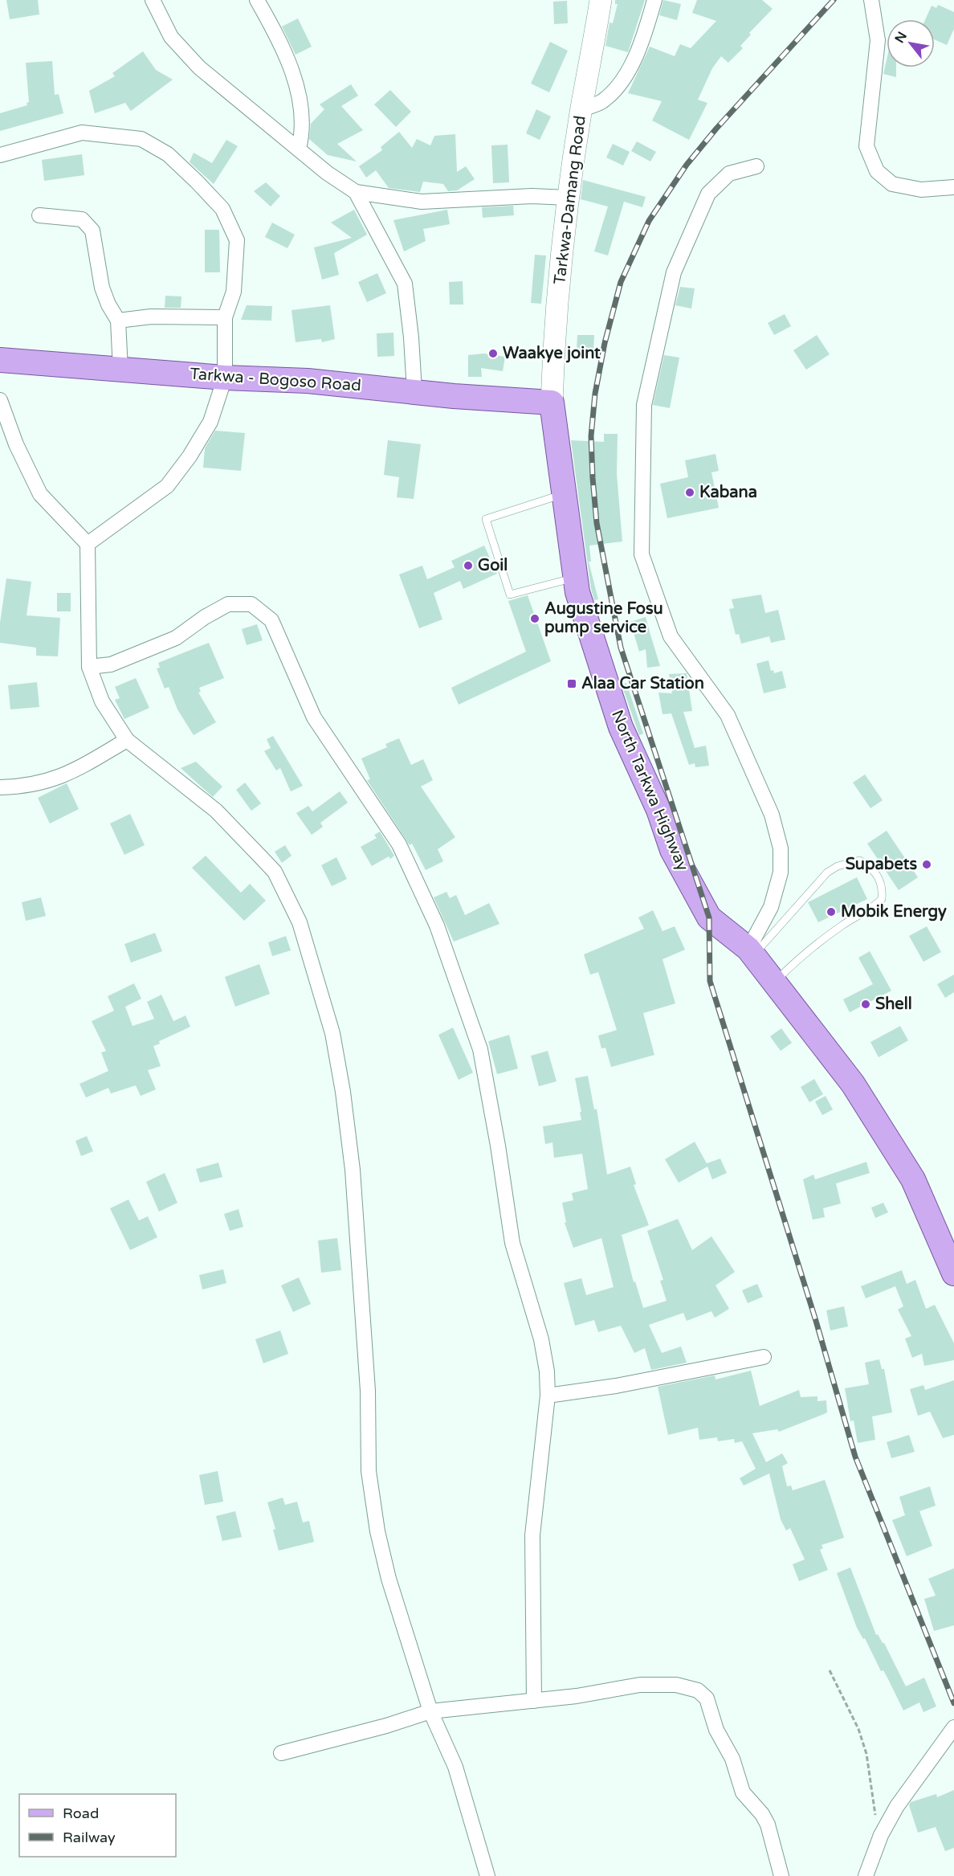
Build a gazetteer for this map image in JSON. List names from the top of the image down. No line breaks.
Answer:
{"streets":{"main road":["Tarkwa-Damang Road","Tarkwa - Bogoso Road","North Tarkwa Highway"]},"crossings":[["Tarkwa-Damang Road","Tarkwa - Bogoso Road"],["Tarkwa-Damang Road","North Tarkwa Highway"],["Tarkwa - Bogoso Road","North Tarkwa Highway"]],"places":{"other":["Waakye joint","Kabana","Goil","Augustine Fosu pump service","Supabets","Mobik Energy","Shell"],"transit":["Alaa Car Station"]},"legend":["Road","Railway"],"north":"top left"}
